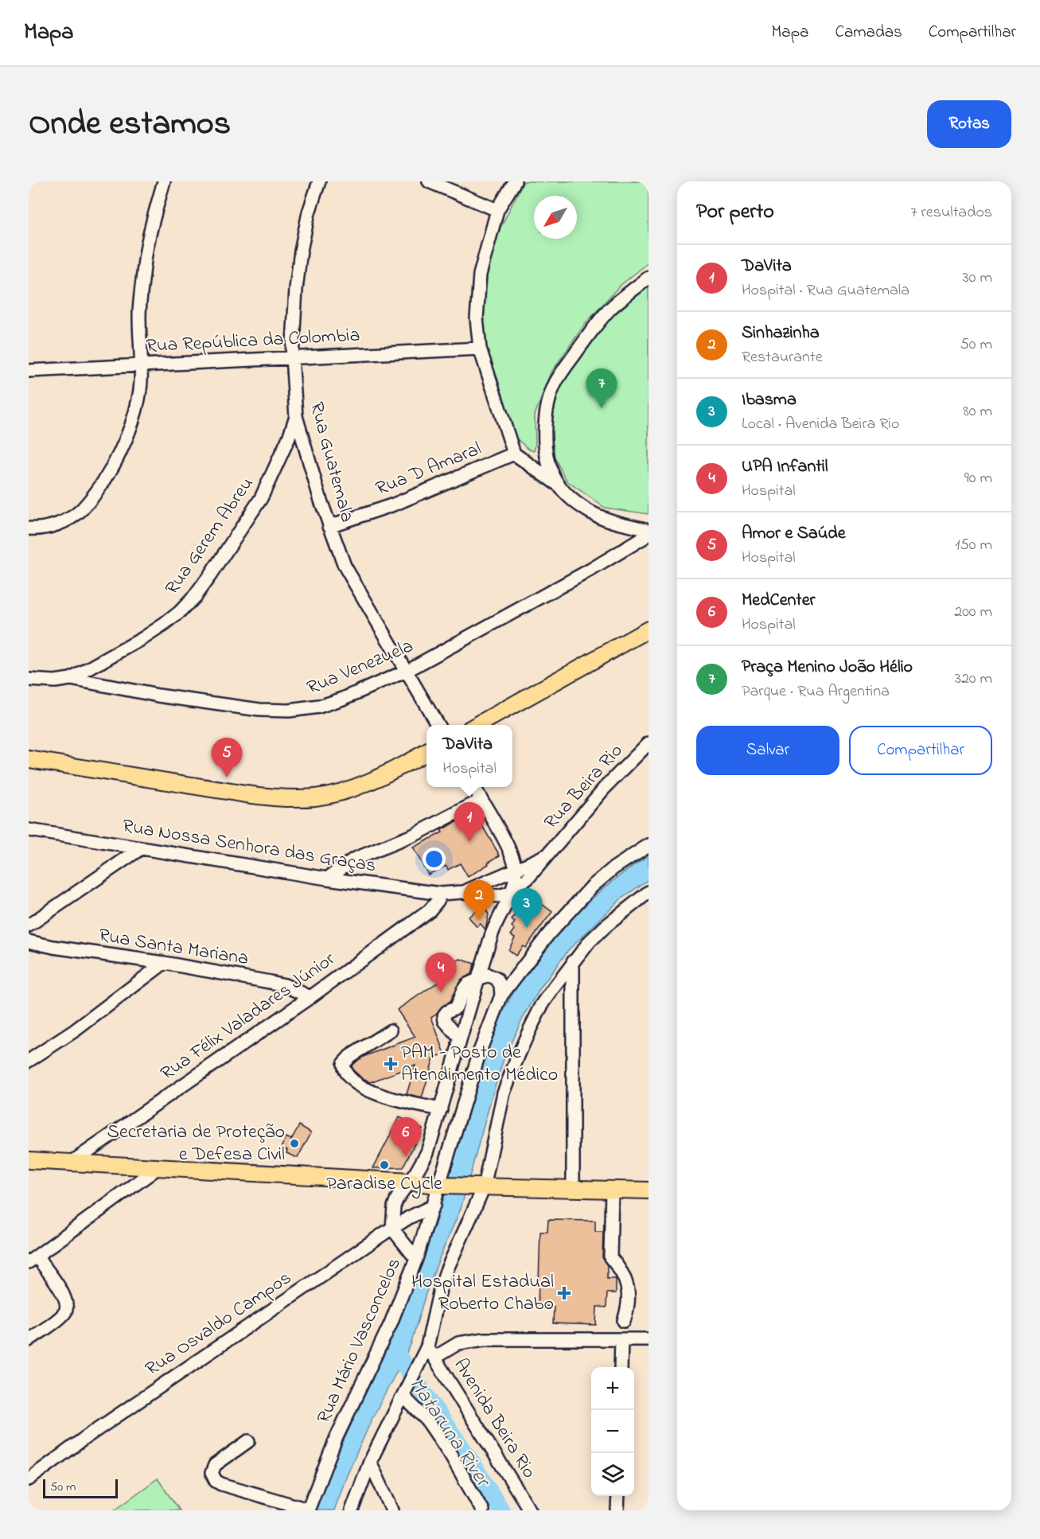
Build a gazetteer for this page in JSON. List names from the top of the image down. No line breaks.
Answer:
{"streets":{"street":["Rua República da Colombia","Rua Guatemala","Rua D Amaral","Rua Gerem Abreu","Rua Venezuela","Rua Beira Rio","Rua Nossa Senhora das Graças","Rua Santa Mariana","Rua Félix Valadares Júnior","Rua Osvaldo Campos","Rua Mário Vasconcelos","Avenida Beira Rio"]},"crossings":[["Rua República da Colombia","Rua Guatemala"],["Rua Guatemala","Rua D Amaral"],["Rua Guatemala","Rua Gerem Abreu"],["Rua Guatemala","Rua Venezuela"],["Rua Gerem Abreu","Rua Venezuela"],["Rua Beira Rio","Rua Nossa Senhora das Graças"],["Rua Beira Rio","Rua Osvaldo Campos"],["Rua Nossa Senhora das Graças","Rua Félix Valadares Júnior"],["Rua Santa Mariana","Rua Félix Valadares Júnior"],["Rua Osvaldo Campos","Rua Mário Vasconcelos"]],"water":["Mataruna River"],"places":{"health":["PAM - Posto de Atendimento Médico","Hospital Estadual Roberto Chabo"],"other":["Secretaria de Proteção e Defesa Civil","Paradise Cycle"]},"scale_bar":"50 m","north":"bottom left","page":{"header":"Mapa","nav":["Mapa","Camadas","Compartilhar"],"title":"Onde estamos","buttons":["Rotas",["Salvar","Compartilhar"]],"heading":["Por perto","7 resultados"],"list":[{"mark":"1","name":"DaVita","note":"Hospital · Rua Guatemala","value":"30 m"},{"mark":"2","name":"Sinhazinha","note":"Restaurante","value":"50 m"},{"mark":"3","name":"Ibasma","note":"Local · Avenida Beira Rio","value":"80 m"},{"mark":"4","name":"UPA Infantil","note":"Hospital","value":"90 m"},{"mark":"5","name":"Amor e Saúde","note":"Hospital","value":"150 m"},{"mark":"6","name":"MedCenter","note":"Hospital","value":"200 m"},{"mark":"7","name":"Praça Menino João Hélio","note":"Parque · Rua Argentina","value":"320 m"}],"pins":["7","5","1","2","3","4","6"],"popup":["DaVita","Hospital"],"map_buttons":["+","−"],"scale":"50 m"}}
